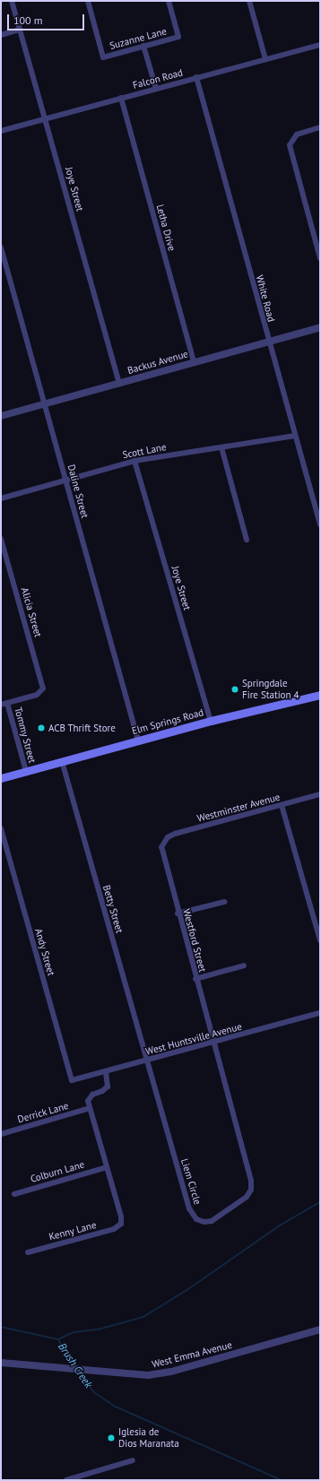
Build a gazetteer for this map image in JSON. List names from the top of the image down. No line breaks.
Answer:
{"streets":{"main road":["Elm Springs Road"],"street":["Suzanne Lane","Falcon Road","Joye Street","Letha Drive","White Road","Backus Avenue","Scott Lane","Daline Street","Alicia Street","Tommy Street","Westminster Avenue","Betty Street","Westford Street","Andy Street","West Huntsville Avenue","Derrick Lane","Colburn Lane","Liem Circle","Kenny Lane","West Emma Avenue"]},"crossings":[["Falcon Road","Joye Street"],["Falcon Road","Letha Drive"],["Falcon Road","White Road"],["Joye Street","Backus Avenue"],["Joye Street","Scott Lane"],["Joye Street","Elm Springs Road"],["Letha Drive","Backus Avenue"],["White Road","Backus Avenue"],["White Road","Scott Lane"],["Backus Avenue","Daline Street"],["Scott Lane","Daline Street"],["Daline Street","Elm Springs Road"],["Alicia Street","Tommy Street"],["Elm Springs Road","Tommy Street"],["Elm Springs Road","Betty Street"],["Westminster Avenue","Westford Street"],["Betty Street","West Huntsville Avenue"],["Betty Street","Liem Circle"],["Westford Street","West Huntsville Avenue"],["Westford Street","Liem Circle"],["Andy Street","West Huntsville Avenue"],["West Huntsville Avenue","Liem Circle"],["Colburn Lane","Kenny Lane"]],"water":["Brush Creek"],"places":["Springdale Fire Station 4","ACB Thrift Store","Iglesia de Dios Maranata"],"scale_bar":"100 m"}
